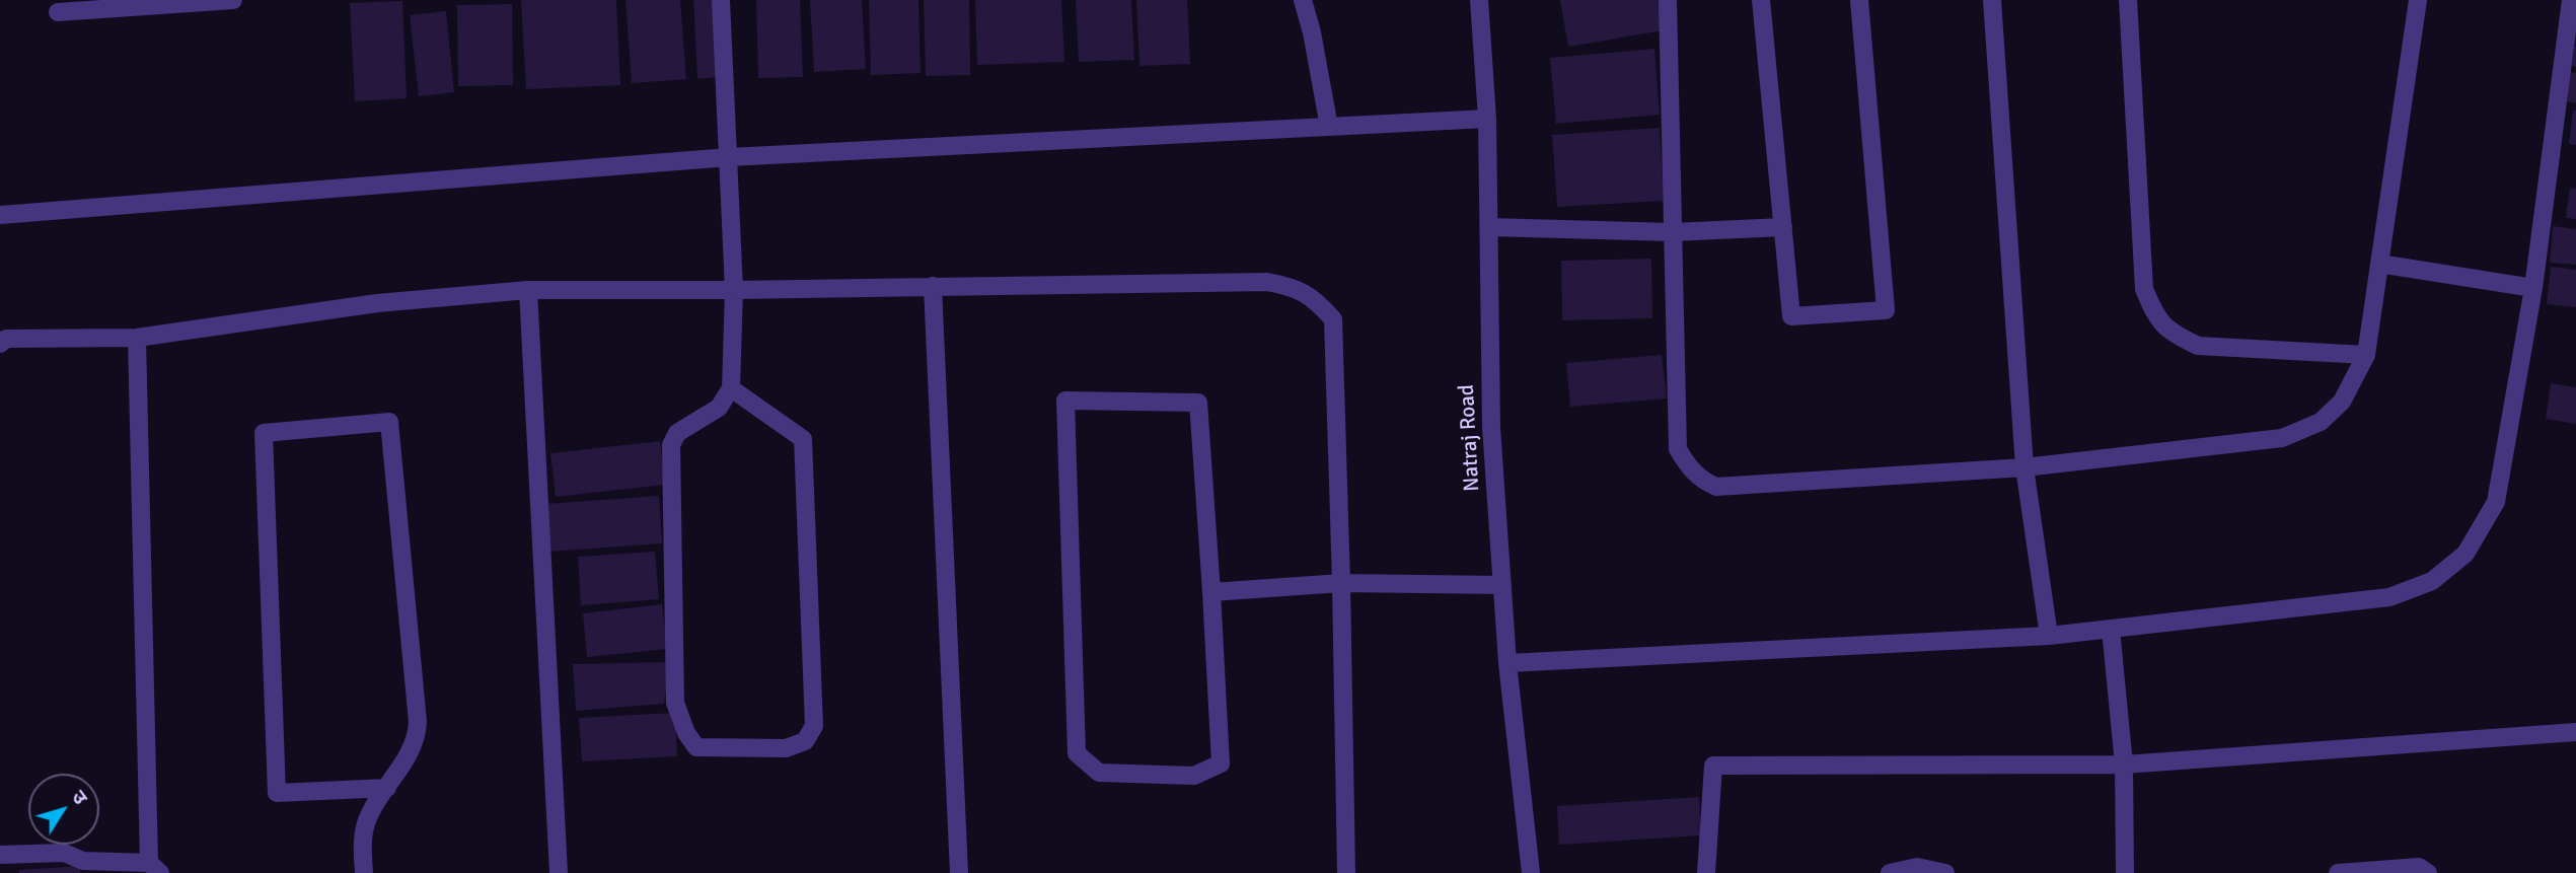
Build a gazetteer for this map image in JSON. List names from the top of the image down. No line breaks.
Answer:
{"streets":{"street":["Natraj Road"]},"north":"top right"}
